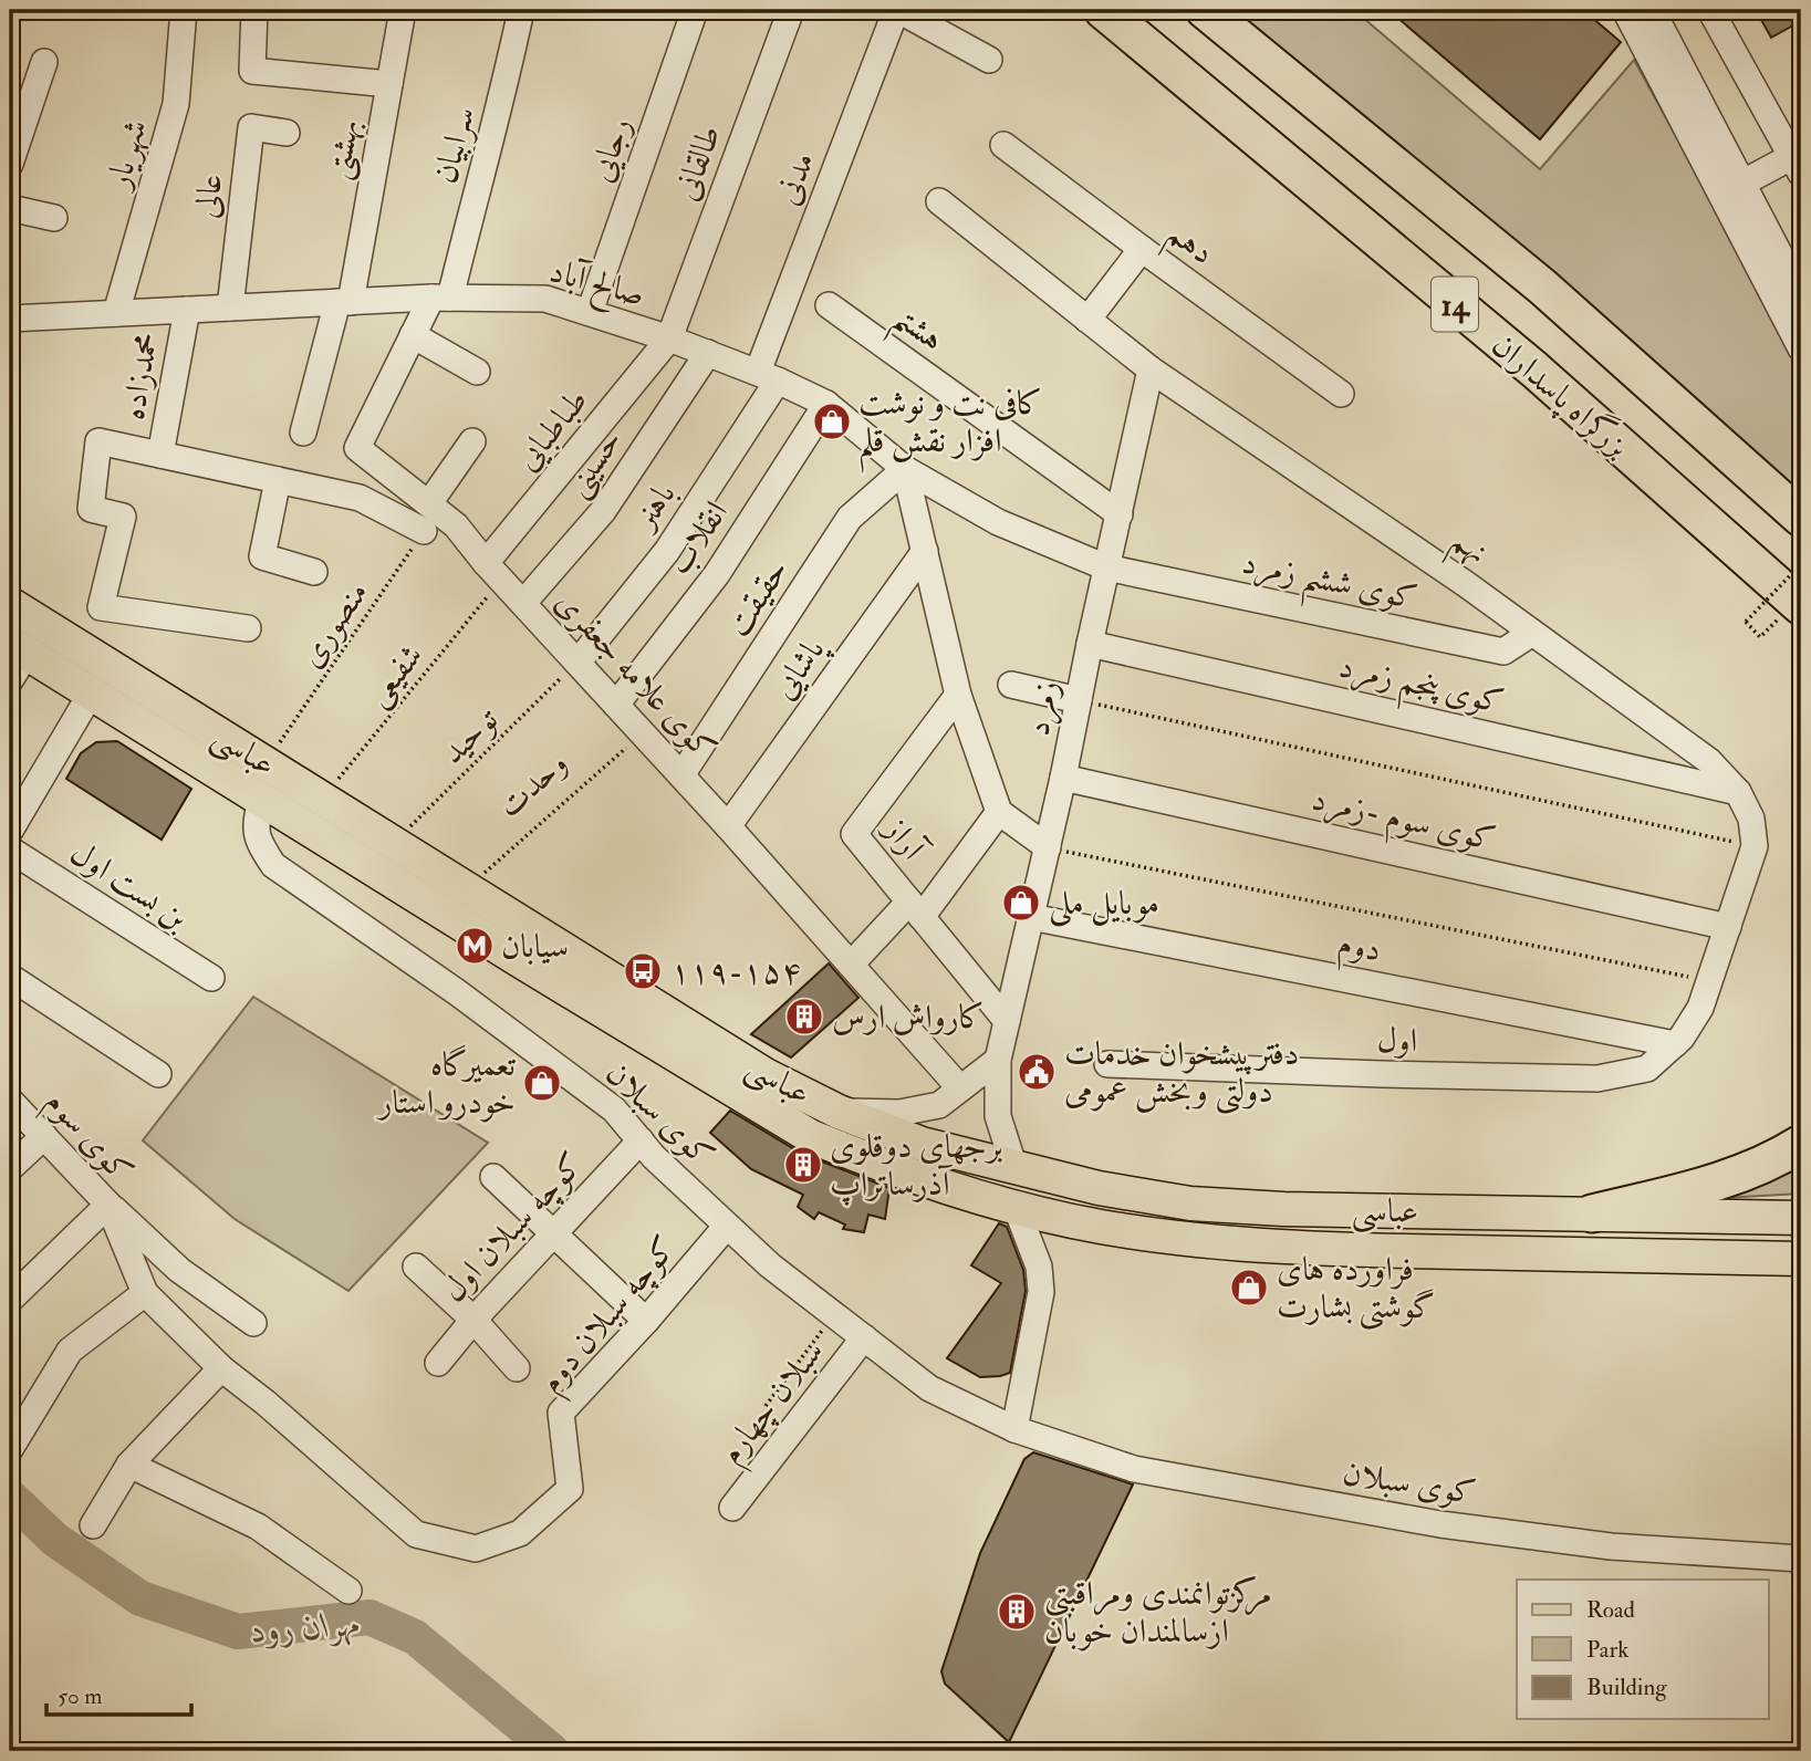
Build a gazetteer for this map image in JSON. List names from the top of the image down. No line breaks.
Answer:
{"streets":{"highway":["14","بزرگراه پاسداران"],"main road":["عباسى"],"street":["سرابیان","بهشتی","رجایی","شهریار","طالقانی","مدنی","عالی","دهم","صالح آباد","هشتم","محمدزاده","طباطبایی","حسینی","باهنر","انقلاب","نهم","کوی ششم زمرد","حقیقت","پاشایی","کوی علامه جعفری","کوی پنجم زمرد","زمرد","کوی سوم -زمرد","آراز","بن بست اول","دوم","اول","کوی سبلان","کوی سوم","کوچه سبلان اول","کوچه سبلان دوم","سبلان چهارم"],"path":["منصوری","شفیعی","توحید","وحدت"]},"crossings":[["سرابیان","صالح آباد"],["سرابیان","کوی علامه جعفری"],["بهشتی","صالح آباد"],["رجایی","صالح آباد"],["شهریار","صالح آباد"],["طالقانی","صالح آباد"],["طالقانی","طباطبایی"],["مدنی","صالح آباد"],["مدنی","باهنر"],["عالی","صالح آباد"],["صالح آباد","محمدزاده"],["صالح آباد","طباطبایی"],["صالح آباد","حسینی"],["صالح آباد","باهنر"],["صالح آباد","انقلاب"],["صالح آباد","کوی ششم زمرد"],["صالح آباد","حقیقت"],["صالح آباد","کوی علامه جعفری"],["صالح آباد","زمرد"],["هشتم","زمرد"],["طباطبایی","شفیعی"],["طباطبایی","کوی علامه جعفری"],["حسینی","کوی علامه جعفری"],["باهنر","کوی علامه جعفری"],["باهنر","توحید"],["انقلاب","کوی علامه جعفری"],["نهم","کوی ششم زمرد"],["نهم","کوی پنجم زمرد"],["نهم","زمرد"],["کوی ششم زمرد","زمرد"],["حقیقت","کوی علامه جعفری"],["منصوری","عباسى"],["پاشایی","کوی علامه جعفری"],["شفیعی","کوی علامه جعفری"],["شفیعی","عباسى"],["کوی علامه جعفری","توحید"],["کوی علامه جعفری","وحدت"],["کوی پنجم زمرد","زمرد"],["زمرد","عباسى"],["زمرد","کوی سوم -زمرد"],["زمرد","آراز"],["زمرد","دوم"],["توحید","عباسى"],["عباسى","وحدت"],["عباسى","کوی سبلان"],["دوم","اول"],["کوی سبلان","کوچه سبلان اول"],["کوی سبلان","کوچه سبلان دوم"],["کوی سبلان","سبلان چهارم"],["کوی سوم","کوچه سبلان دوم"]],"water":["مهران رود"],"places":{"shop":["کافی نت و نوشت افزار نقش قلم","موبایل ملی","تعمیرگاه خودرو استار","فراورده های گوشتی بشارت"],"metro station":["سیابان"],"bus stop":["۱۱۹-۱۵۴"],"building":["کارواش ارس","برجهای دوقلوی آذرساتراپ","مرکزتوانمندی ومراقبتی ازسالمندان خوبان"],"public building":["دفترپیشخوان خدمات دولتی وبخش عمومی"]},"legend":["Road","Park","Building"],"scale_bar":"50 m"}
